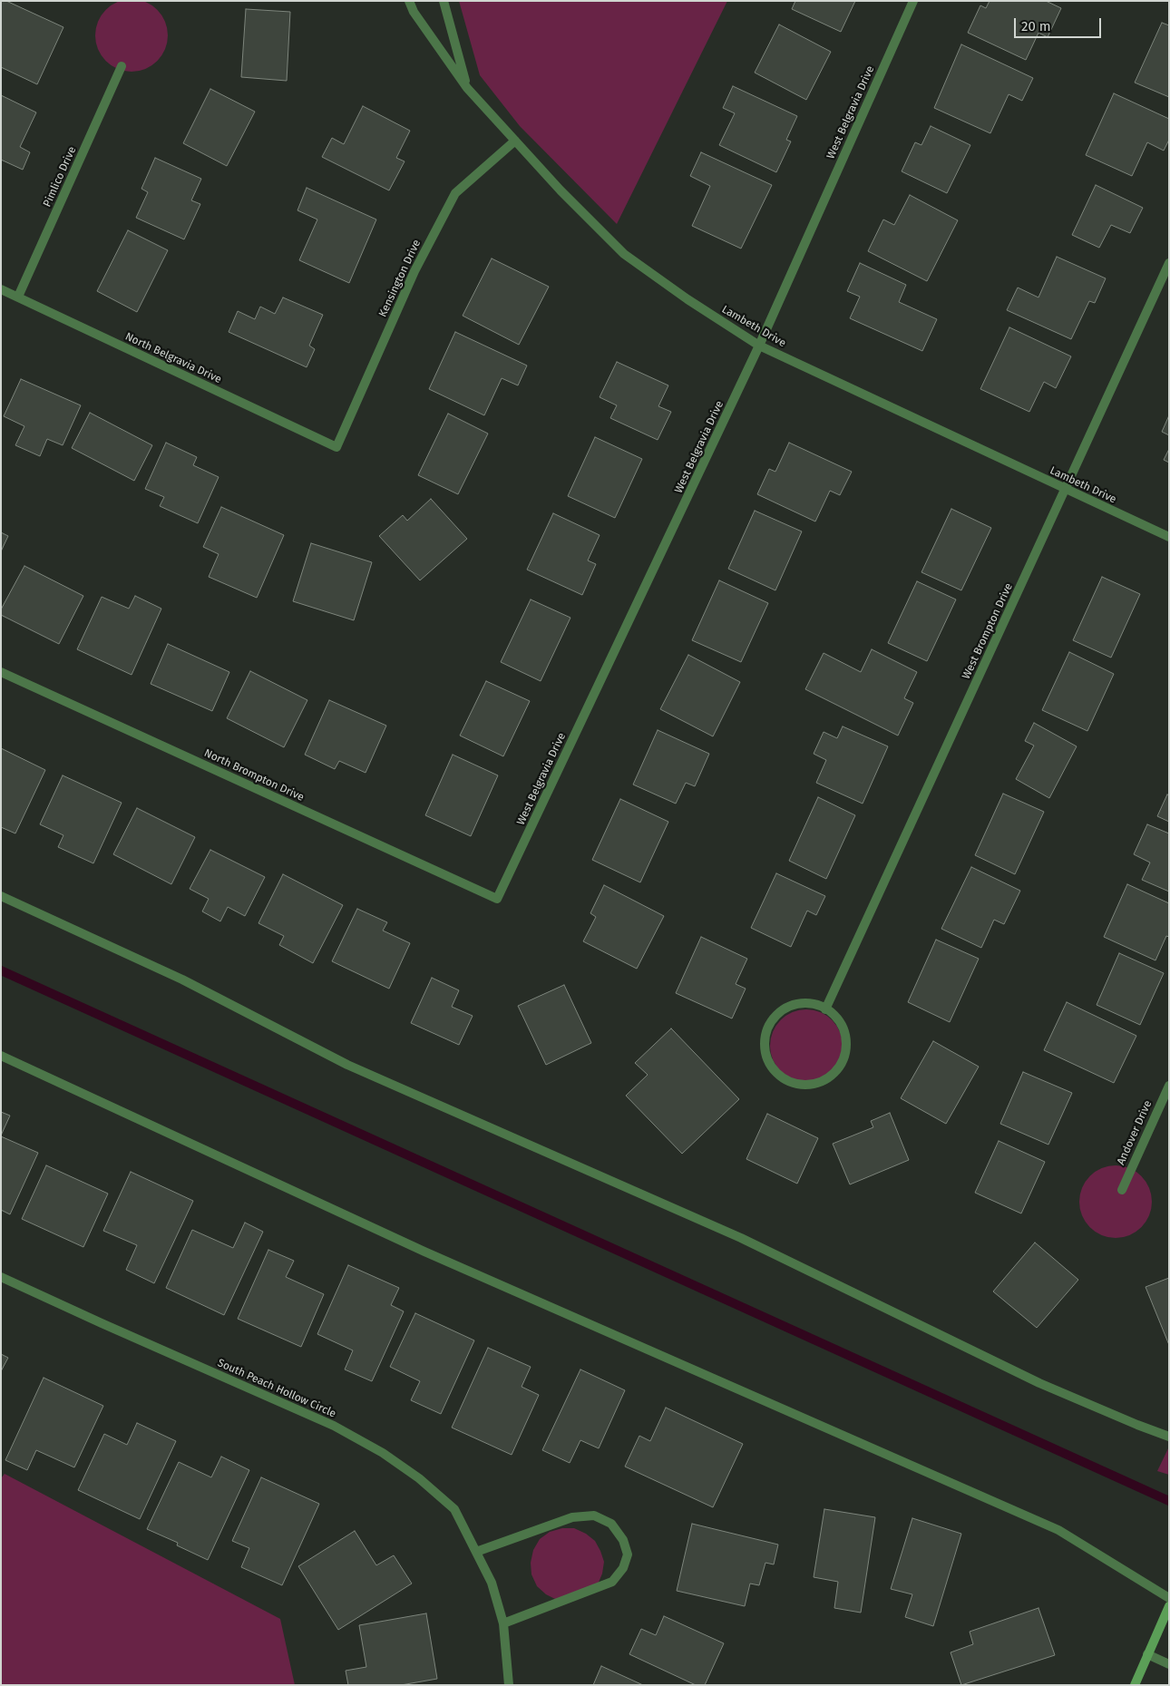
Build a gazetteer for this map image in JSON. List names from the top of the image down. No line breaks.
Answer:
{"streets":{"street":["West Belgravia Drive","Pimlico Drive","Kensington Drive","Lambeth Drive","North Belgravia Drive","West Brompton Drive","North Brompton Drive","Andover Drive","South Peach Hollow Circle"]},"crossings":[["West Belgravia Drive","Lambeth Drive"],["West Belgravia Drive","North Brompton Drive"],["Pimlico Drive","North Belgravia Drive"],["Kensington Drive","Lambeth Drive"],["Kensington Drive","North Belgravia Drive"],["Lambeth Drive","West Brompton Drive"]],"scale_bar":"20 m"}
